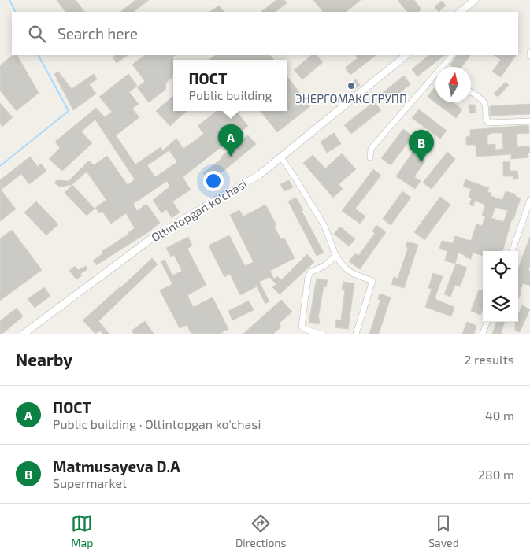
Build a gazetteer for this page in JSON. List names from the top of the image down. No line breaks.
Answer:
{"streets":{"street":["Oltintopgan ko'chasi"]},"places":["ЭНЕРГОМАКС ГРУПП"],"north":"top","page":{"search":"Search here","popup":["ПОСТ","Public building"],"pins":["A","B"],"heading":["Nearby","2 results"],"list":[{"mark":"A","name":"ПОСТ","note":"Public building · Oltintopgan ko'chasi","value":"40 m"},{"mark":"B","name":"Matmusayeva D.A","note":"Supermarket","value":"280 m"}],"nav":["Map","Directions","Saved"]}}
